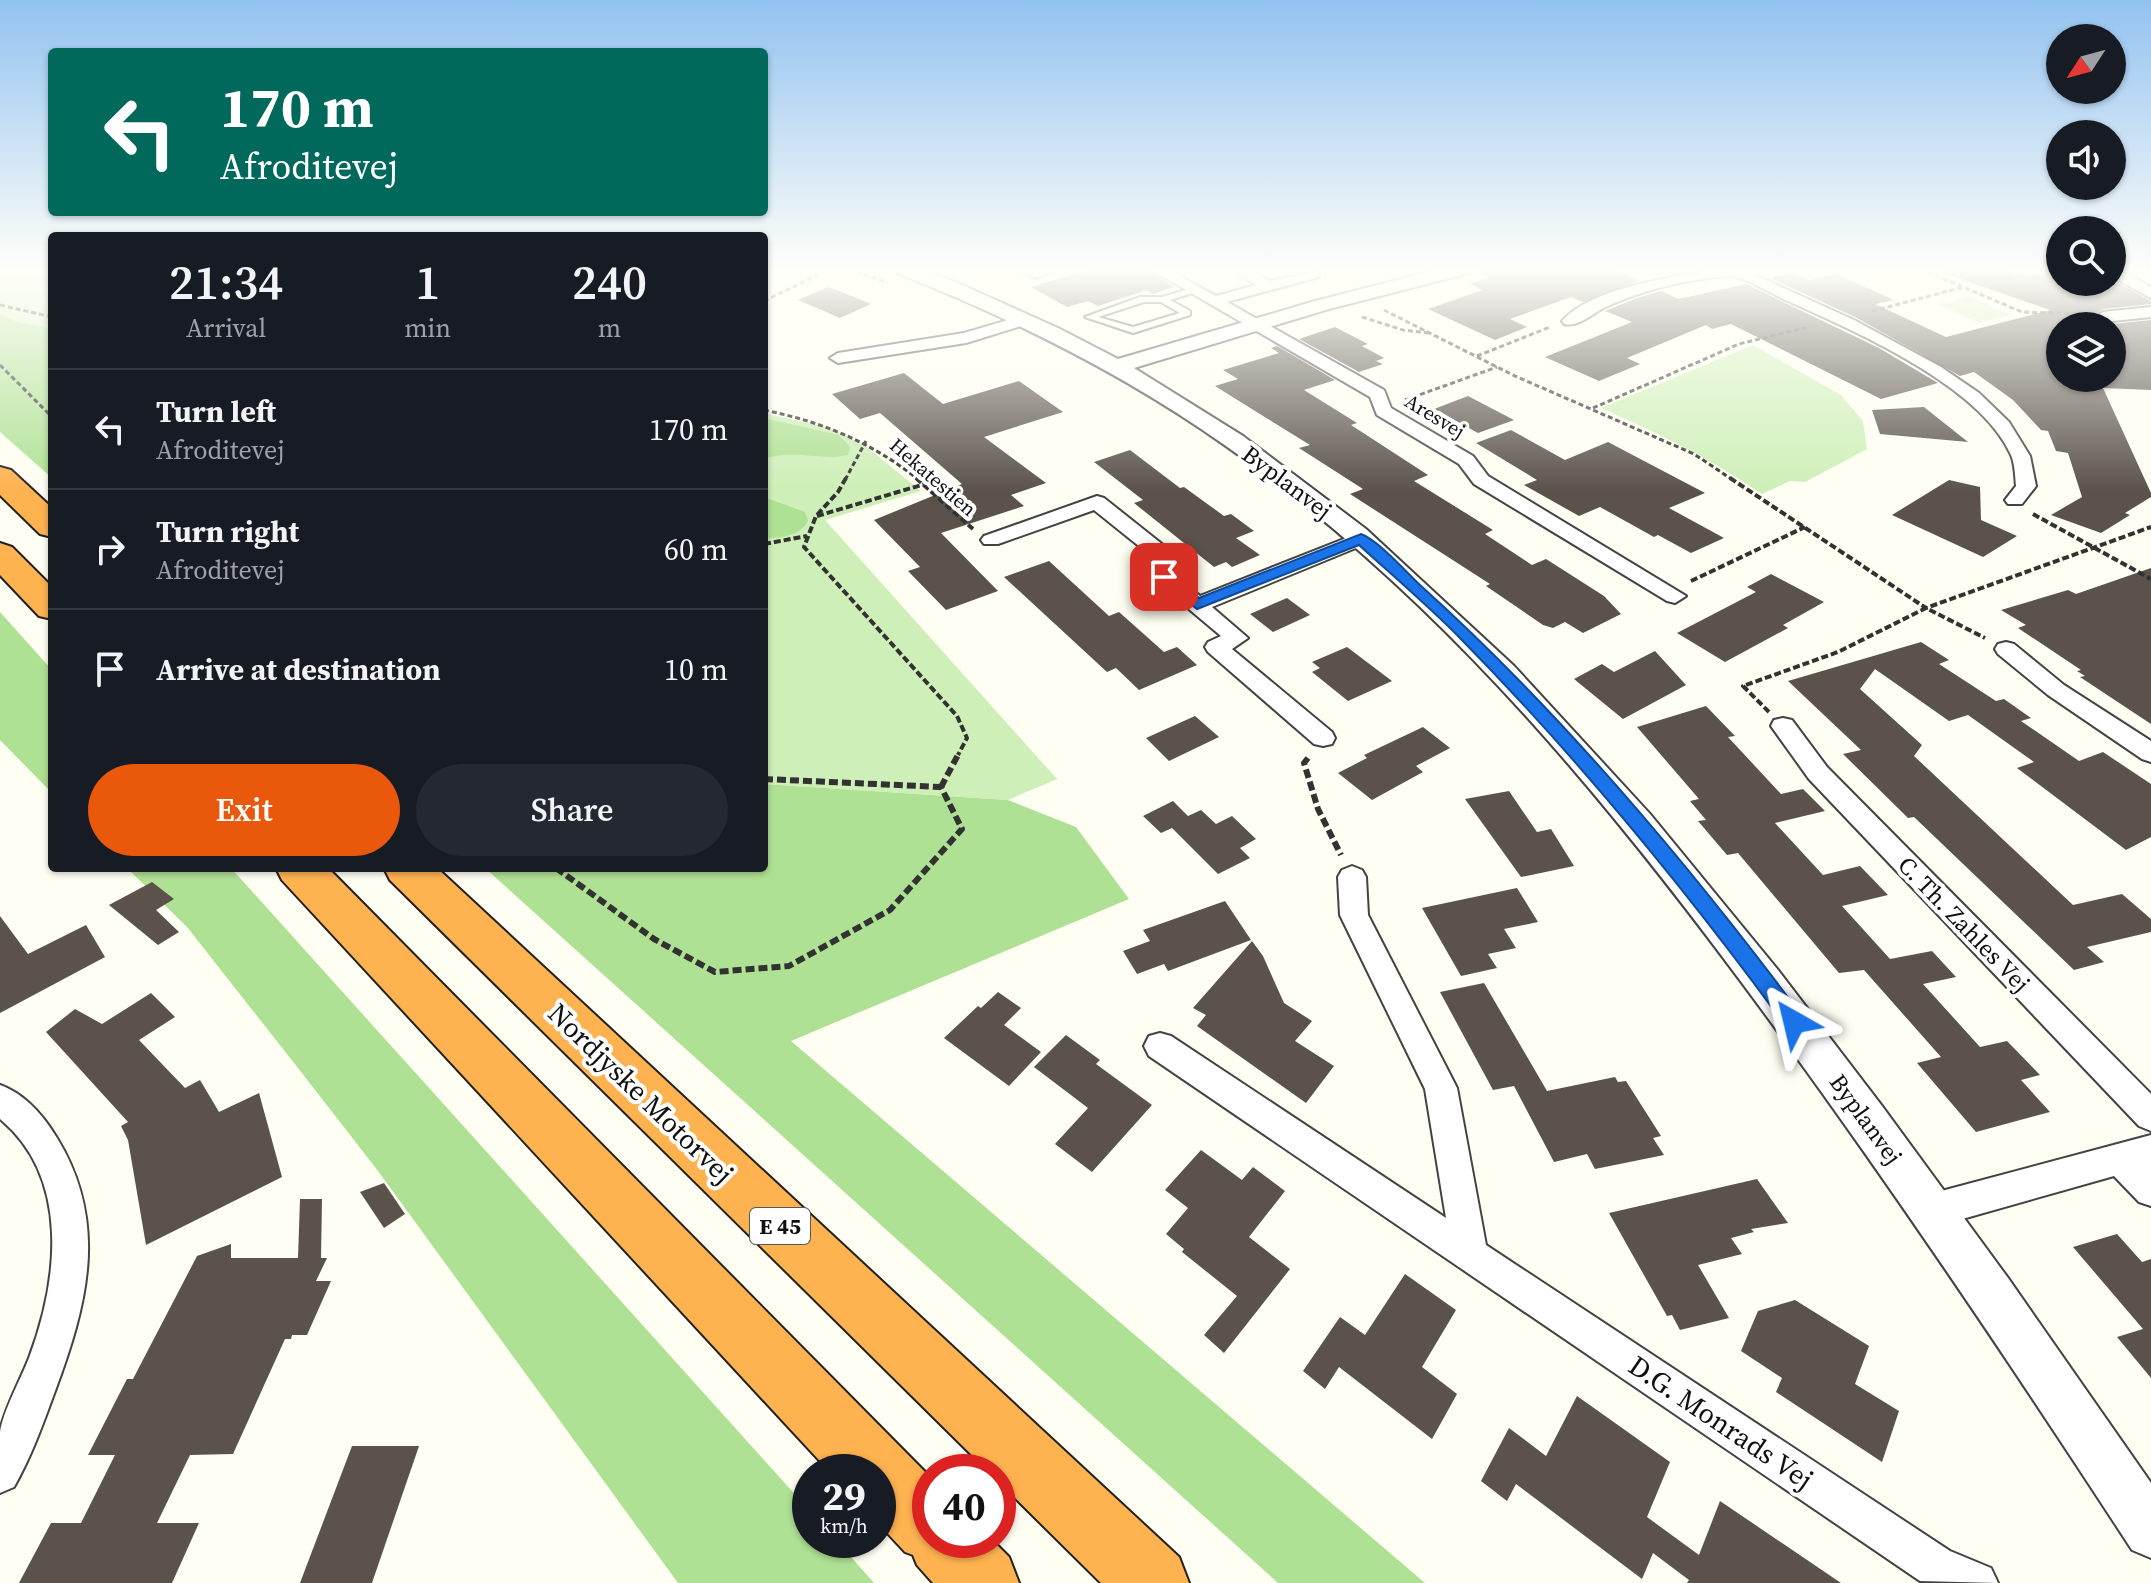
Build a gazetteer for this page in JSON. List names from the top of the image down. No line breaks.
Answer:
{"streets":{"highway":["Nordjyske Motorvej","E 45"],"street":["Aresvej","Byplanvej","C. Th. Zahles Vej","D.G. Monrads Vej"],"path":["Hekatestien"]},"north":"bottom left","page":{"turn":["170 m","Afroditevej"],"eta":["21:34","Arrival","1","min","240","m"],"list":[{"name":"Turn left","note":"Afroditevej","value":"170 m"},{"name":"Turn right","note":"Afroditevej","value":"60 m"},{"name":"Arrive at destination","value":"10 m"}],"buttons":["Exit","Share"],"speed":"29 km/h","limit":"40"}}
